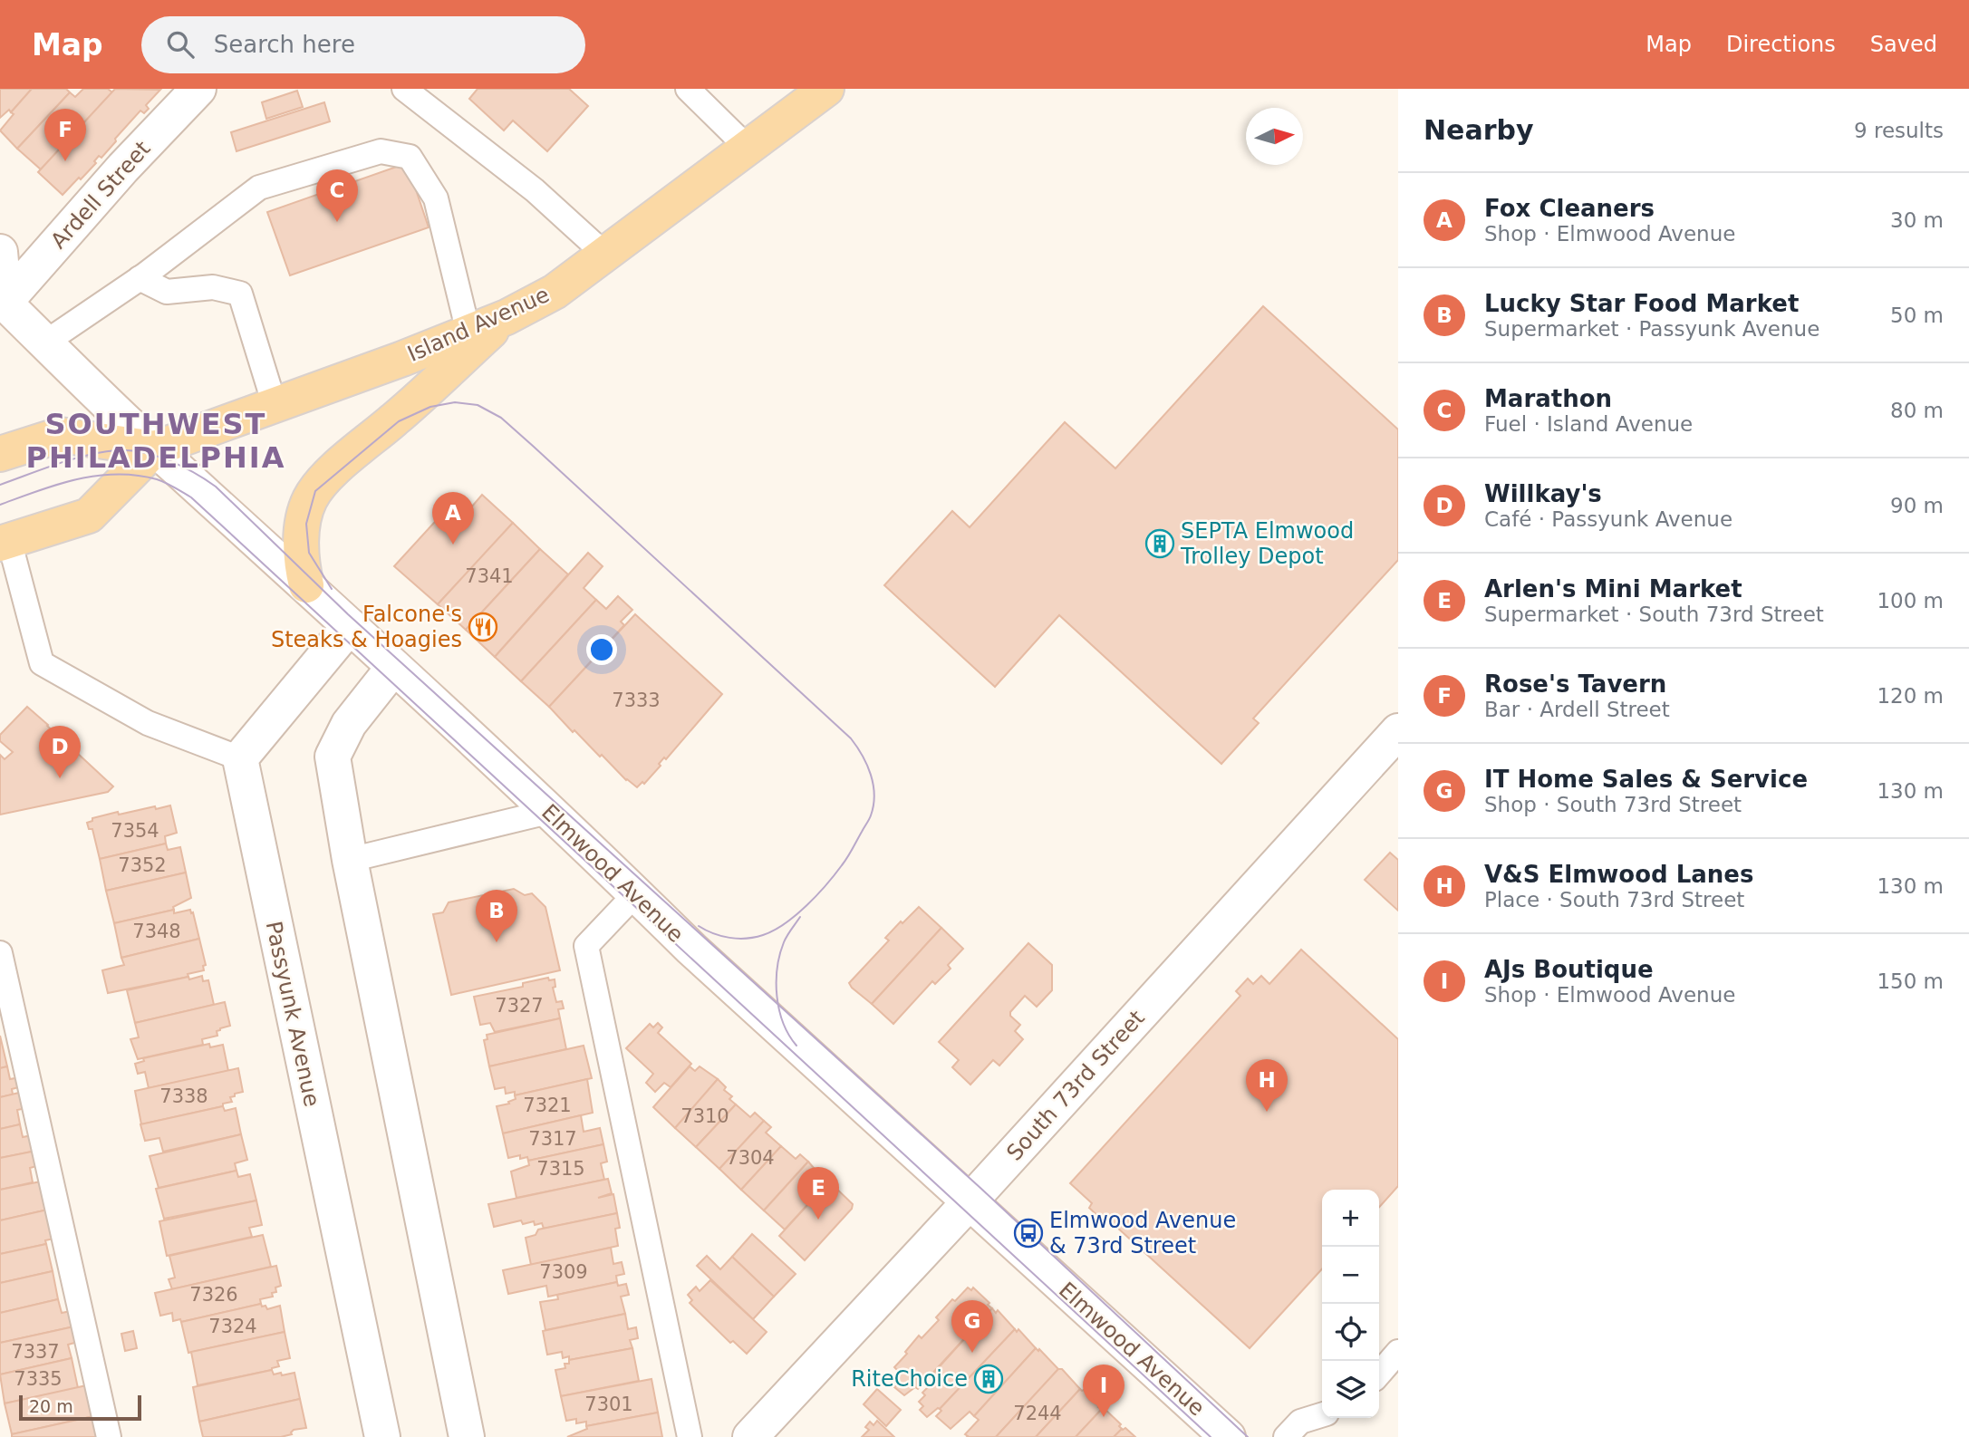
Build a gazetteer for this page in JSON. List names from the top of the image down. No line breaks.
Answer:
{"streets":{"main road":["Island Avenue"],"street":["Ardell Street","Elmwood Avenue","Passyunk Avenue","South 73rd Street"]},"crossings":[["Ardell Street","Elmwood Avenue"],["Island Avenue","Elmwood Avenue"],["Elmwood Avenue","South 73rd Street"]],"districts":["SOUTHWEST PHILADELPHIA"],"places":{"building":["SEPTA Elmwood Trolley Depot","RiteChoice"],"restaurant":["Falcone's Steaks & Hoagies"],"bus stop":["Elmwood Avenue & 73rd Street"]},"house_numbers":["7341","7333","7354","7352","7348","7327","7338","7321","7310","7317","7304","7315","7309","7326","7324","7337","7335","7301","7244"],"scale_bar":"20 m","north":"right","page":{"header":"Map","search":"Search here","nav":["Map","Directions","Saved"],"heading":["Nearby","9 results"],"pins":["F","C","A","D","B","H","E","G","I"],"list":[{"mark":"A","name":"Fox Cleaners","note":"Shop · Elmwood Avenue","value":"30 m"},{"mark":"B","name":"Lucky Star Food Market","note":"Supermarket · Passyunk Avenue","value":"50 m"},{"mark":"C","name":"Marathon","note":"Fuel · Island Avenue","value":"80 m"},{"mark":"D","name":"Willkay's","note":"Café · Passyunk Avenue","value":"90 m"},{"mark":"E","name":"Arlen's Mini Market","note":"Supermarket · South 73rd Street","value":"100 m"},{"mark":"F","name":"Rose's Tavern","note":"Bar · Ardell Street","value":"120 m"},{"mark":"G","name":"IT Home Sales & Service","note":"Shop · South 73rd Street","value":"130 m"},{"mark":"H","name":"V&S Elmwood Lanes","note":"Place · South 73rd Street","value":"130 m"},{"mark":"I","name":"AJs Boutique","note":"Shop · Elmwood Avenue","value":"150 m"}],"map_buttons":["+","−"],"scale":"20 m"}}
